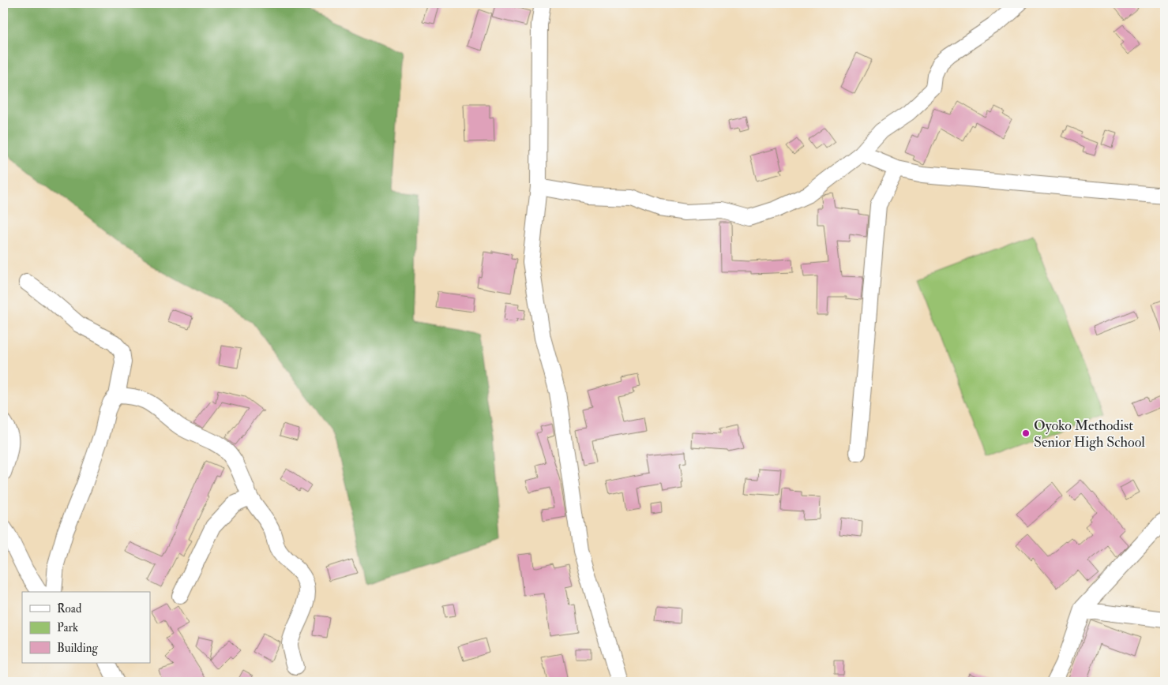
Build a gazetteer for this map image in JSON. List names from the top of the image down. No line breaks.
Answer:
{"places":["Oyoko Methodist Senior High School"],"legend":["Road","Park","Building"]}
